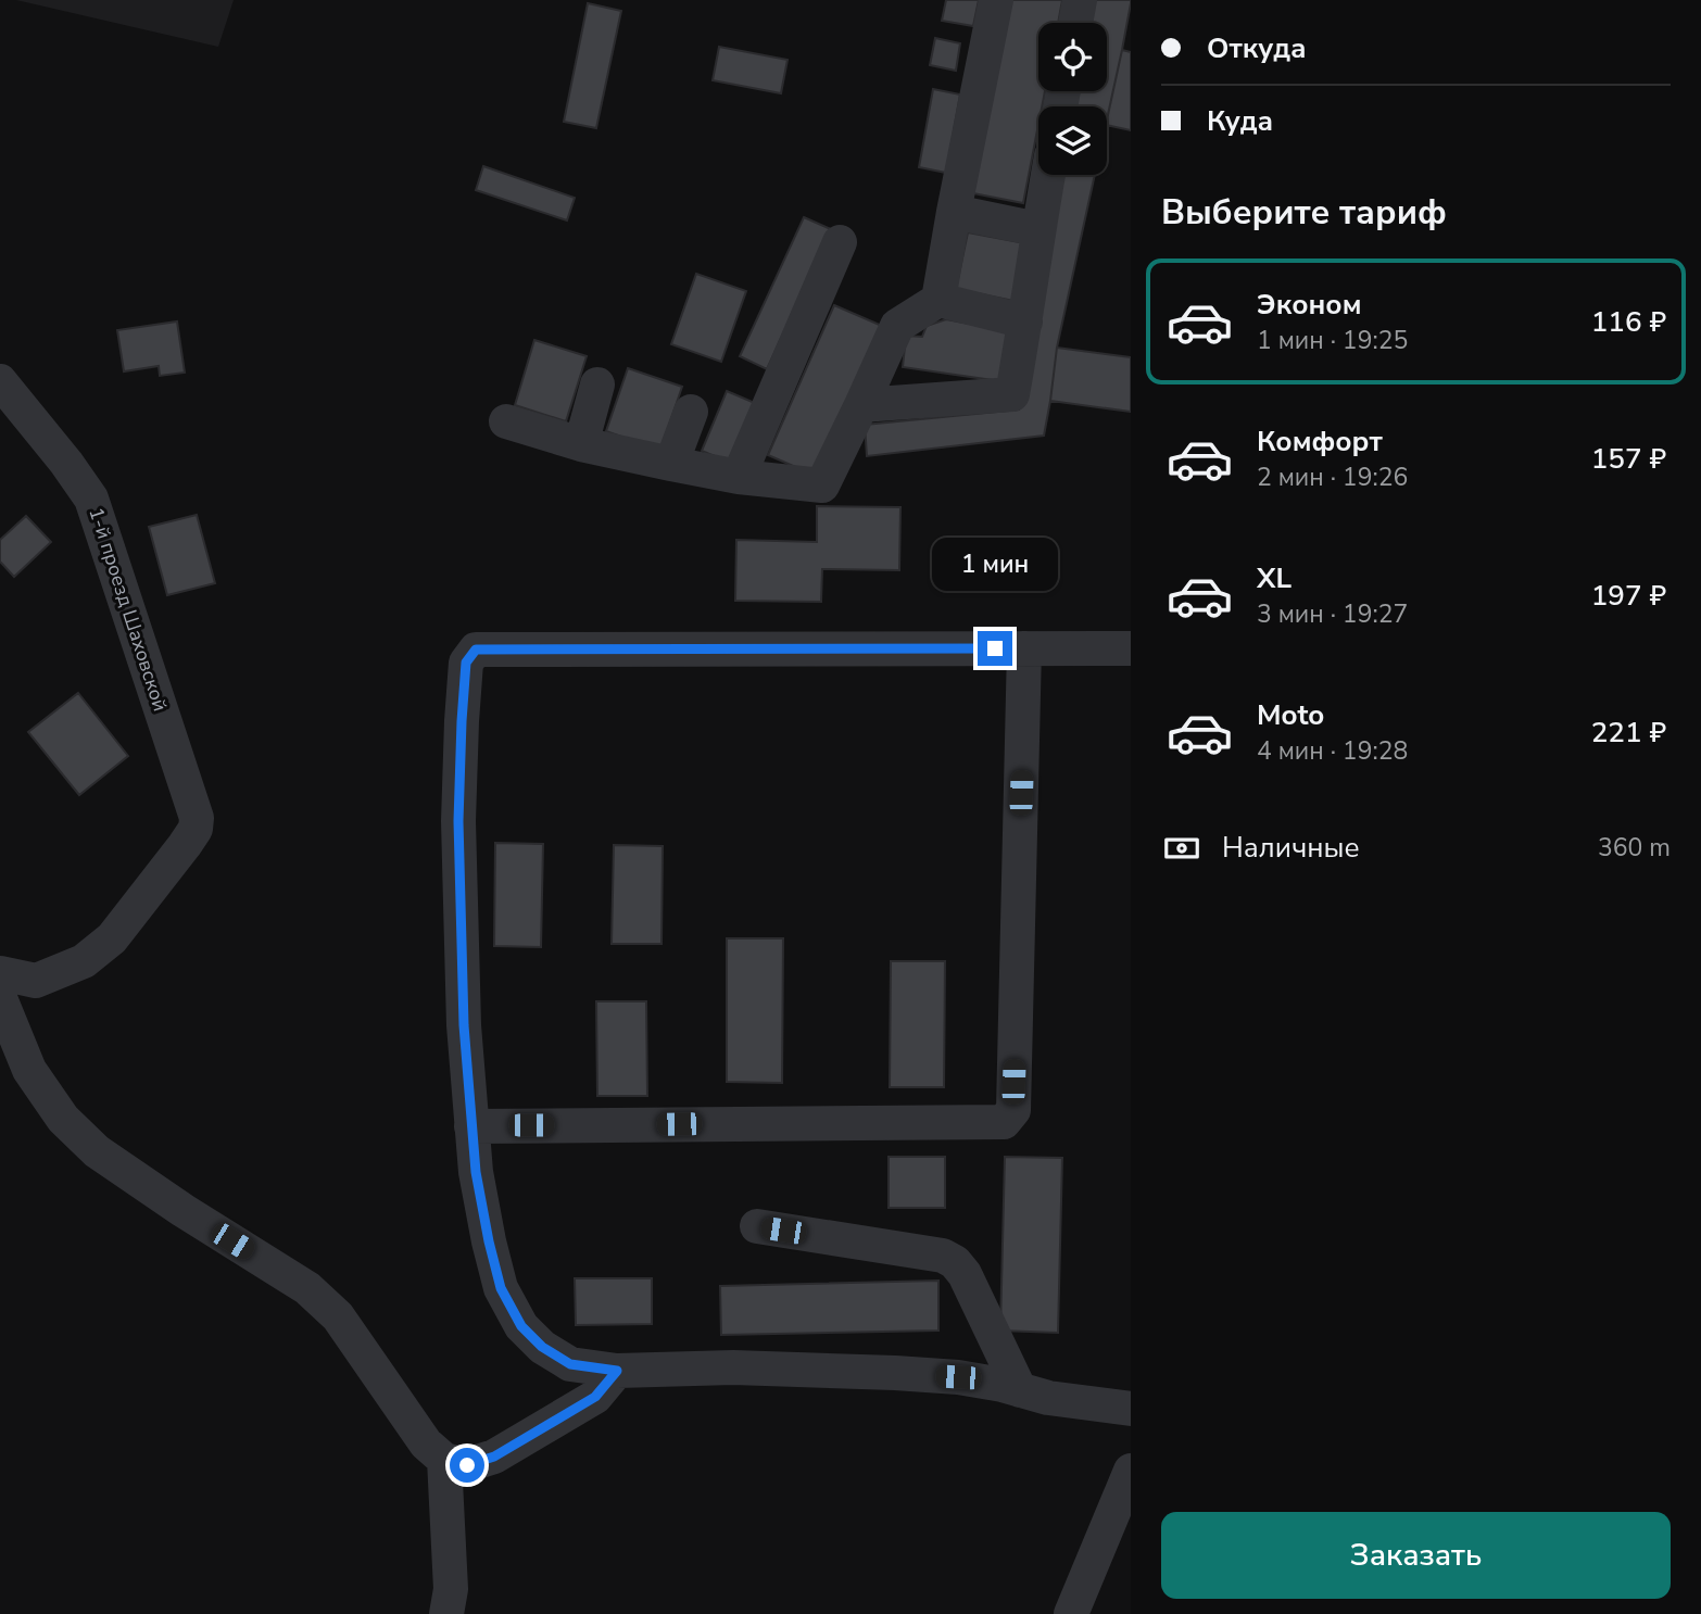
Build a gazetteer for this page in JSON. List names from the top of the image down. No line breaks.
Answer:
{"streets":{"street":["1-й проезд Шаховской"]},"page":{"banner":["Откуда","Куда"],"heading":"Выберите тариф","list":[{"name":"Эконом","note":"1 мин · 19:25","value":"116 ₽"},{"name":"Комфорт","note":"2 мин · 19:26","value":"157 ₽"},{"name":"XL","note":"3 мин · 19:27","value":"197 ₽"},{"name":"Moto","note":"4 мин · 19:28","value":"221 ₽"}],"bubble":"1 мин","pay":["Наличные","360 m"],"buttons":"Заказать"}}
